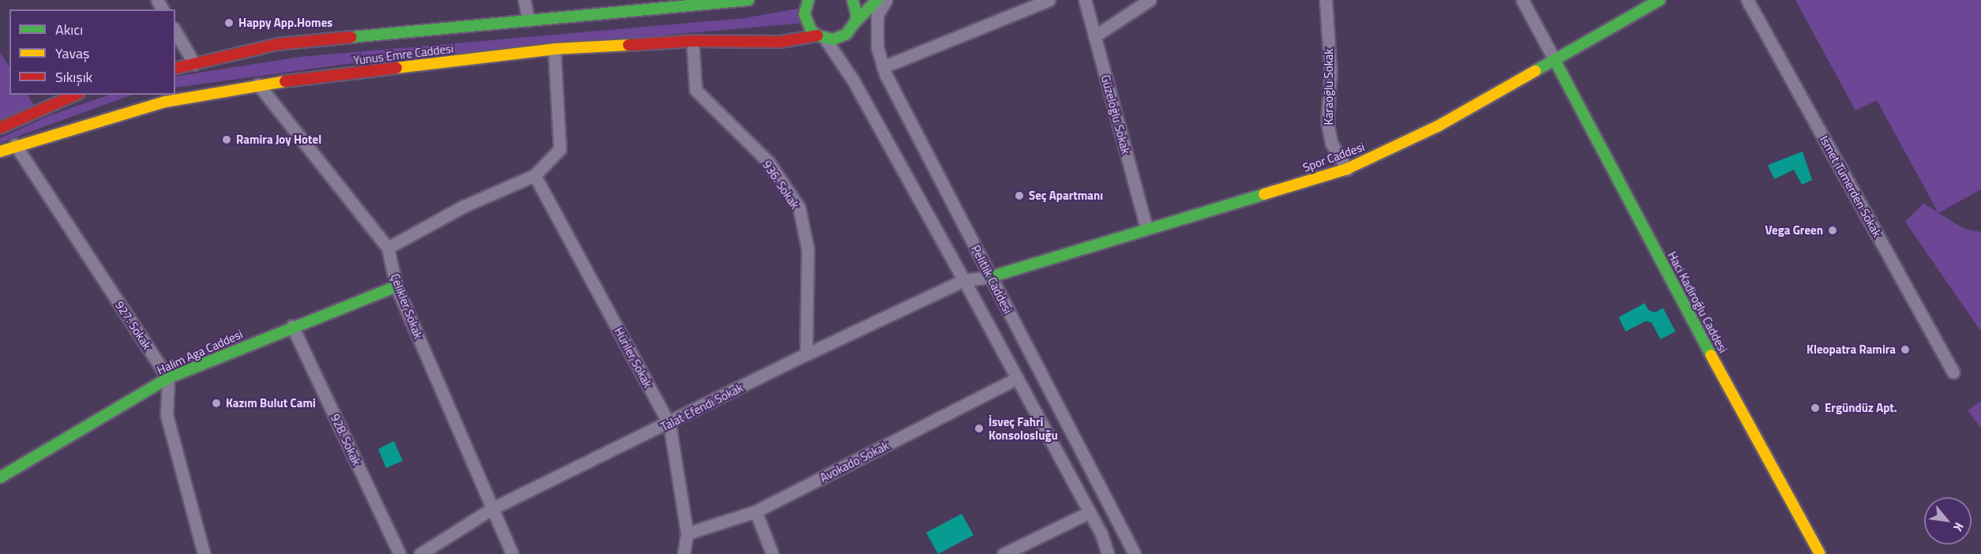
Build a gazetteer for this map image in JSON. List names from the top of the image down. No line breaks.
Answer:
{"streets":{"street":["Yunus Emre Caddesi","Karaoğlu Sokak","Güzeloğlu Sokak","Spor Caddesi","936. Sokak","Ismet Tümerden Sokak","Pelitlik Caddesi","Haci Kadiroğlu Caddesi","Çelikler Sokak","927. Sokak","Halim Aga Caddesi","Hüriler Sokak","Talat Efendi Sokak","928. Sokak","Avokado Sokak"]},"crossings":[["Yunus Emre Caddesi","936. Sokak"],["Yunus Emre Caddesi","Pelitlik Caddesi"],["Yunus Emre Caddesi","Çelikler Sokak"],["Yunus Emre Caddesi","927. Sokak"],["Karaoğlu Sokak","Spor Caddesi"],["Güzeloğlu Sokak","Spor Caddesi"],["Spor Caddesi","Pelitlik Caddesi"],["Spor Caddesi","Haci Kadiroğlu Caddesi"],["Spor Caddesi","Talat Efendi Sokak"],["936. Sokak","Talat Efendi Sokak"],["Pelitlik Caddesi","Talat Efendi Sokak"],["Pelitlik Caddesi","Avokado Sokak"],["Çelikler Sokak","Halim Aga Caddesi"],["Çelikler Sokak","Talat Efendi Sokak"],["927. Sokak","Halim Aga Caddesi"],["Halim Aga Caddesi","928. Sokak"],["Hüriler Sokak","Talat Efendi Sokak"],["Hüriler Sokak","Avokado Sokak"]],"places":["Happy App.Homes","Ramira Joy Hotel","Seç Apartmanı","Vega Green","Kleopatra Ramira","Kazım Bulut Cami","Ergündüz Apt.","İsveç Fahri Konsolosluğu"],"legend":["Akıcı","Yavaş","Sıkışık"],"north":"bottom right"}
